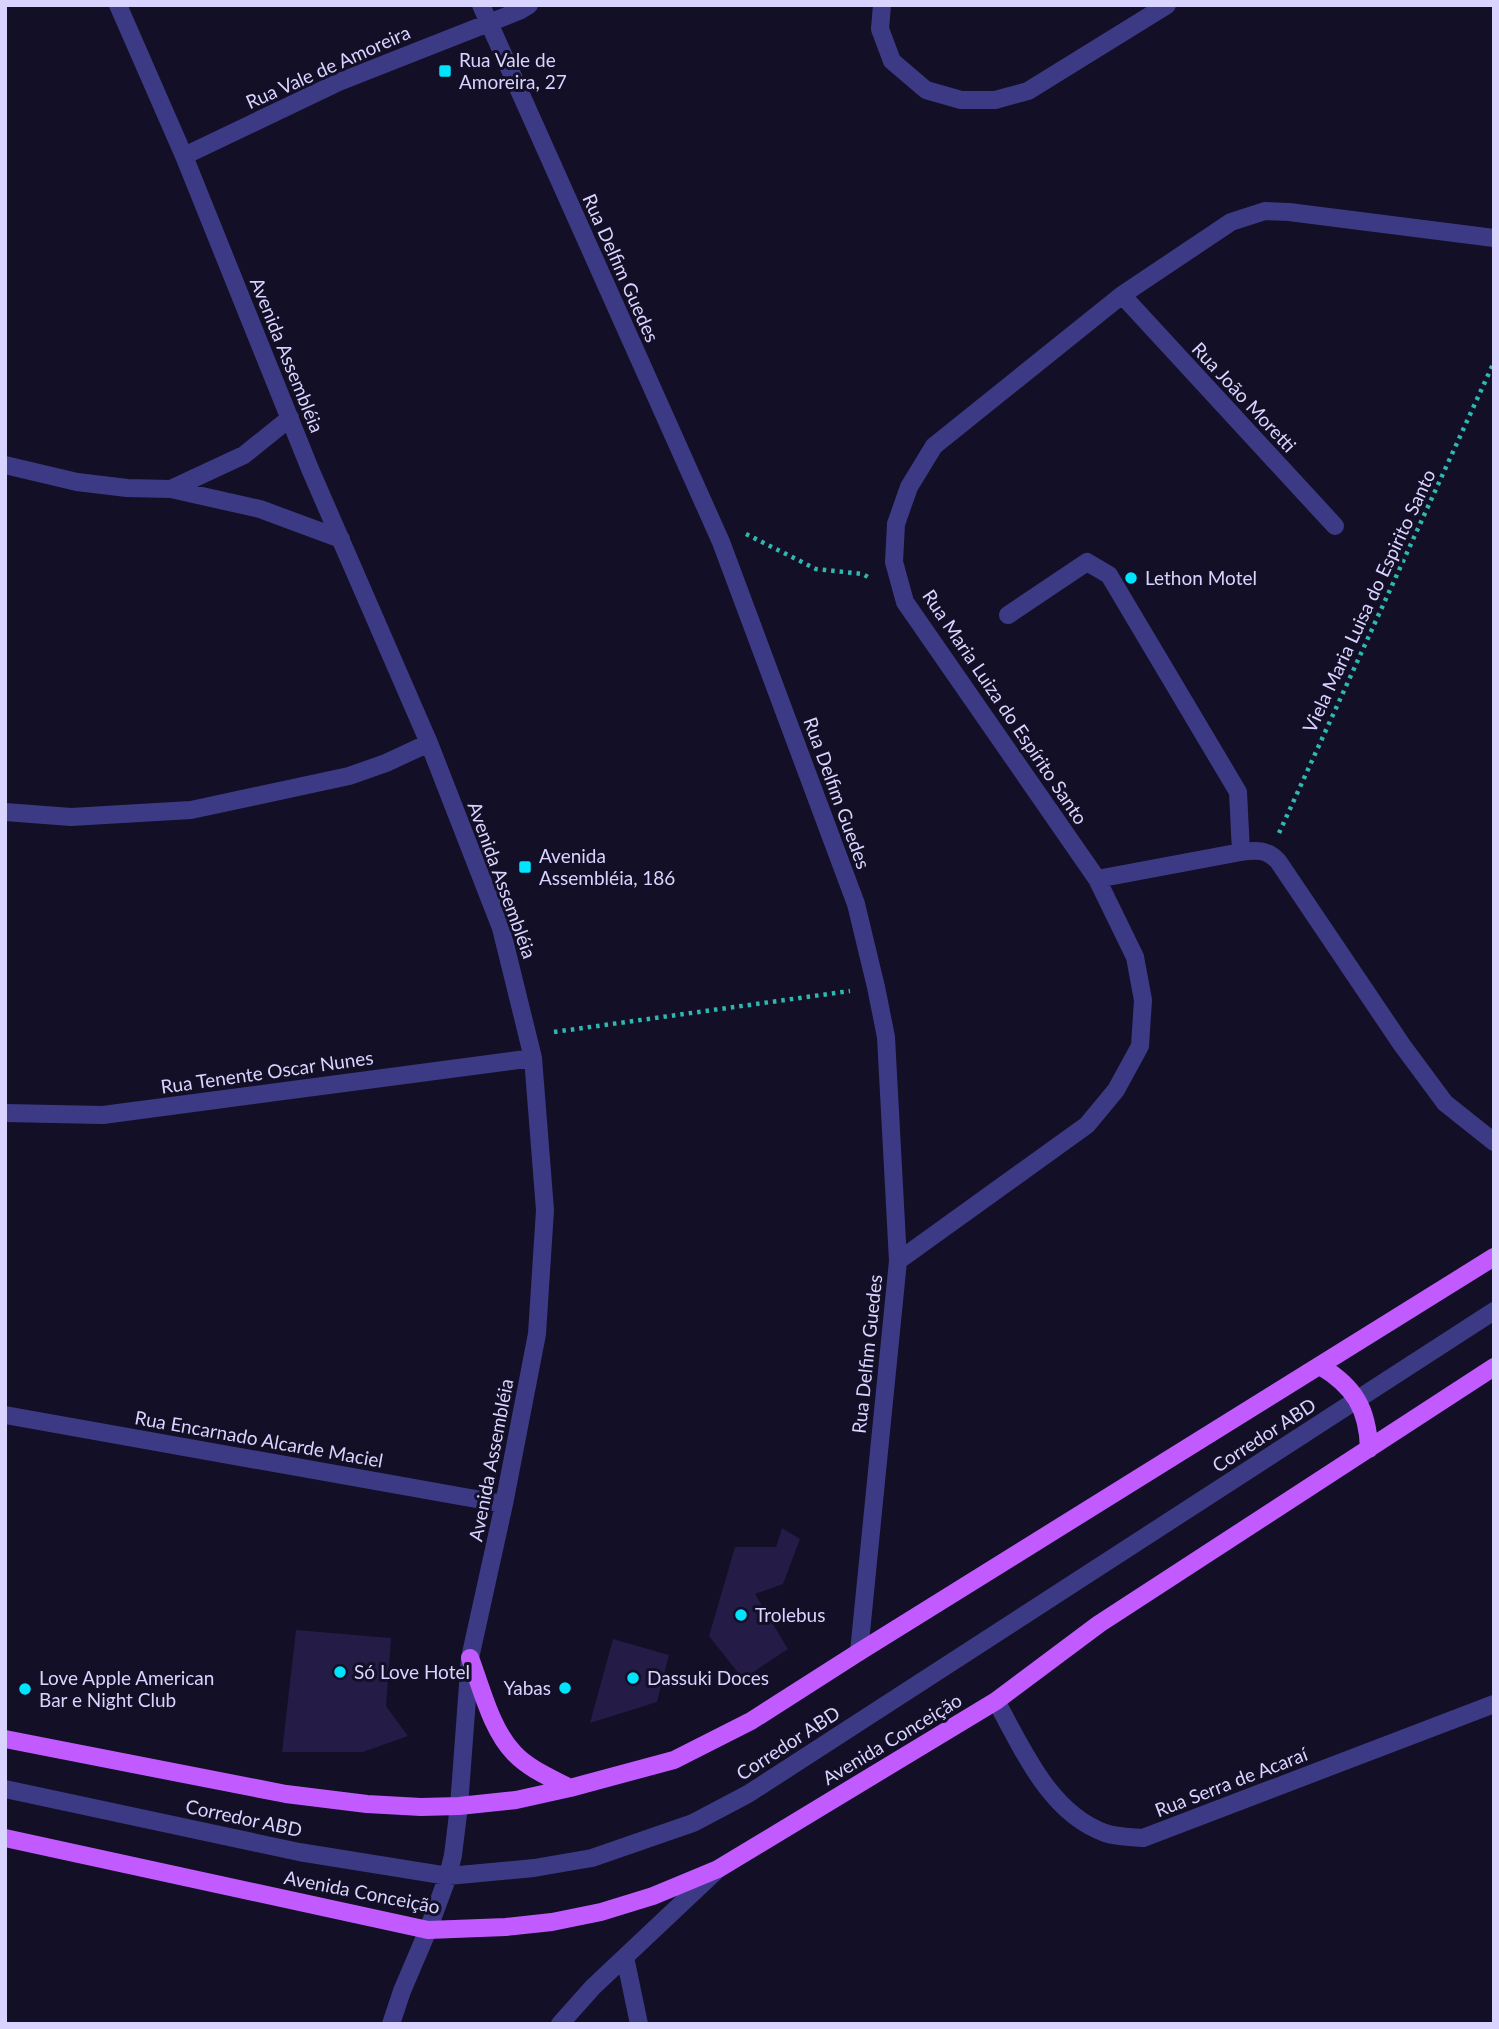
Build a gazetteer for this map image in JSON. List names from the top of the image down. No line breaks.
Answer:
{"streets":{"main road":["Avenida Conceição"],"street":["Rua Vale de Amoreira","Rua Delfim Guedes","Avenida Assembléia","Rua João Moretti","Rua Maria Luiza do Espírito Santo","Rua Tenente Oscar Nunes","Corredor ABD","Rua Encarnado Alcarde Maciel","Rua Serra de Acaraí"],"path":["Viela Maria Luisa do Espirito Santo"]},"crossings":[["Rua Vale de Amoreira","Rua Delfim Guedes"],["Rua Vale de Amoreira","Avenida Assembléia"],["Rua Delfim Guedes","Rua Maria Luiza do Espírito Santo"],["Avenida Assembléia","Rua Tenente Oscar Nunes"],["Avenida Assembléia","Corredor ABD"],["Avenida Assembléia","Rua Encarnado Alcarde Maciel"],["Avenida Assembléia","Avenida Conceição"],["Rua João Moretti","Rua Maria Luiza do Espírito Santo"],["Avenida Conceição","Rua Serra de Acaraí"]],"places":{"transit":["Rua Vale de Amoreira, 27","Avenida Assembléia, 186"],"other":["Lethon Motel","Trolebus","Só Love Hotel","Dassuki Doces","Yabas","Love Apple American Bar e Night Club"]}}
